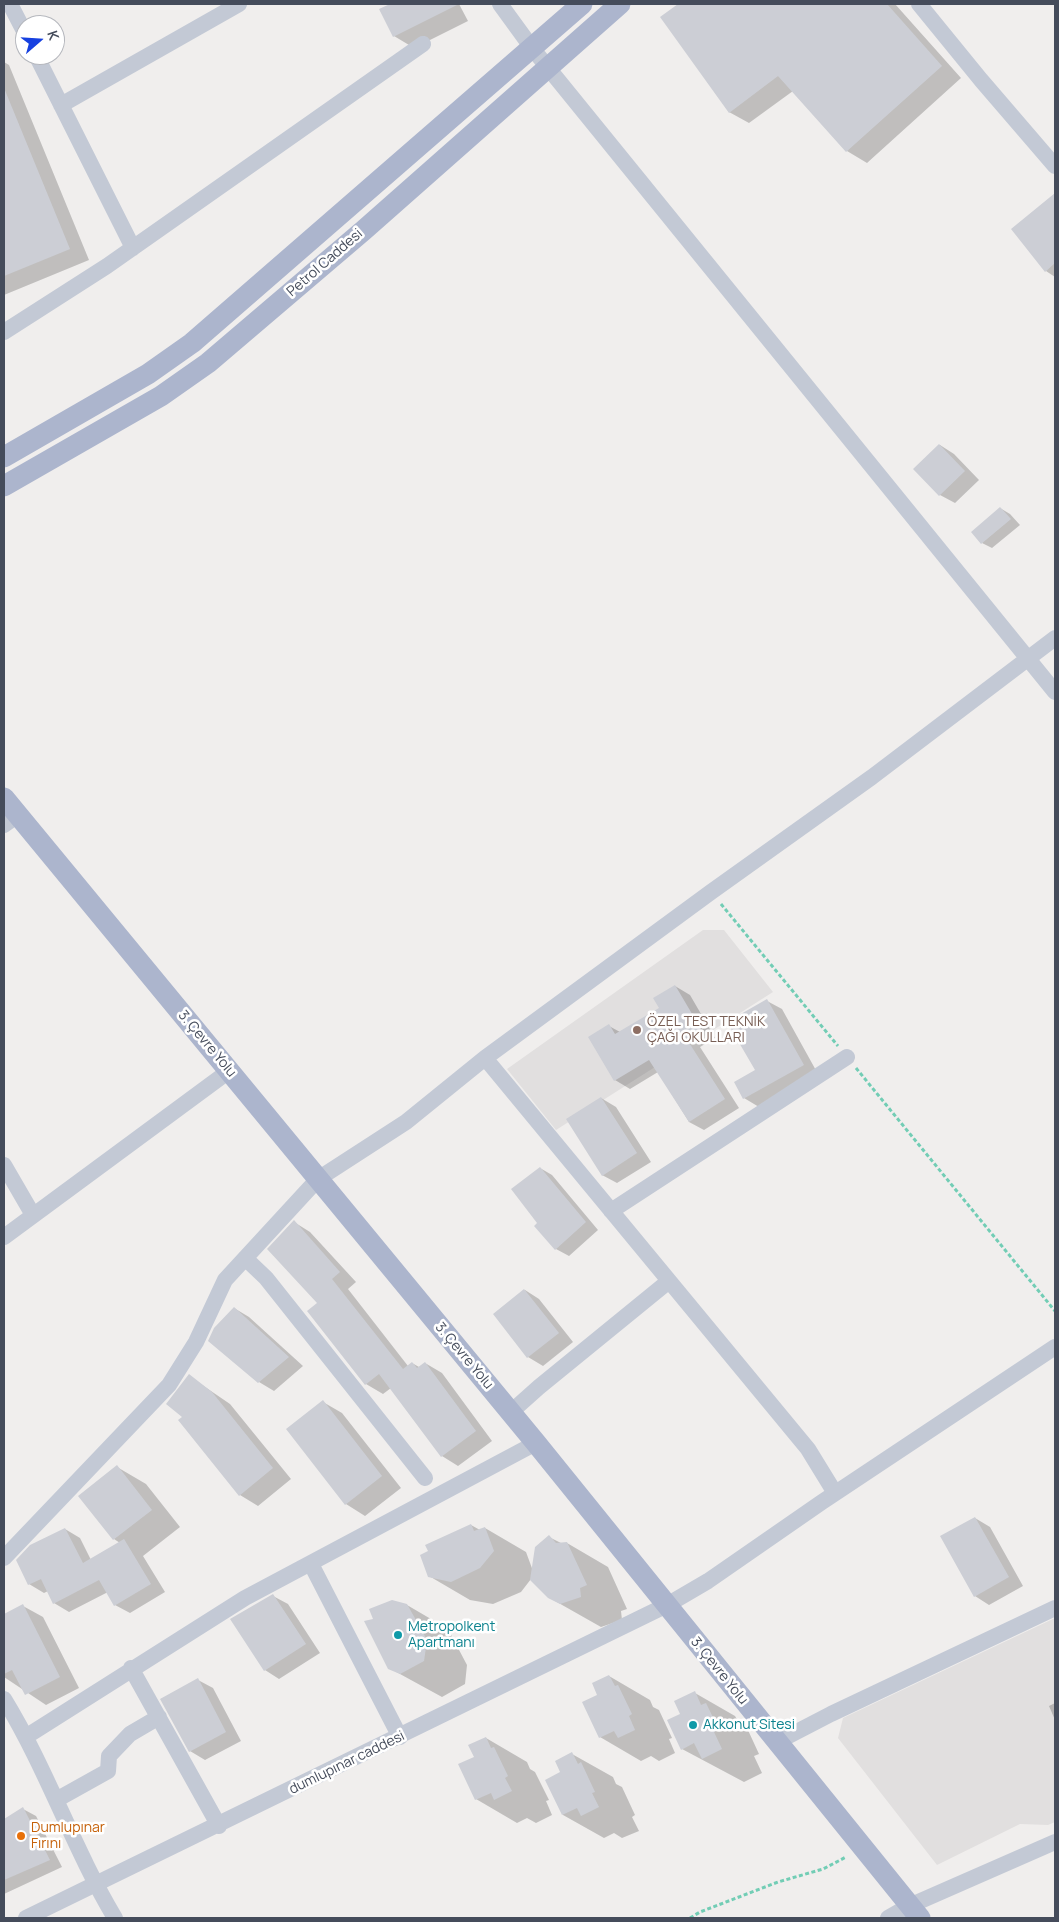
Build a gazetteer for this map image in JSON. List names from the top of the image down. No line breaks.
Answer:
{"streets":{"main road":["Petrol Caddesi","3. Çevre Yolu"],"street":["dumlupınar caddesi"]},"crossings":[["3. Çevre Yolu","dumlupınar caddesi"]],"places":["ÖZEL TEST TEKNİK ÇAĞI OKULLARI","Metropolkent Apartmanı","Akkonut Sitesi","Dumlupınar Fırını"],"north":"right"}
